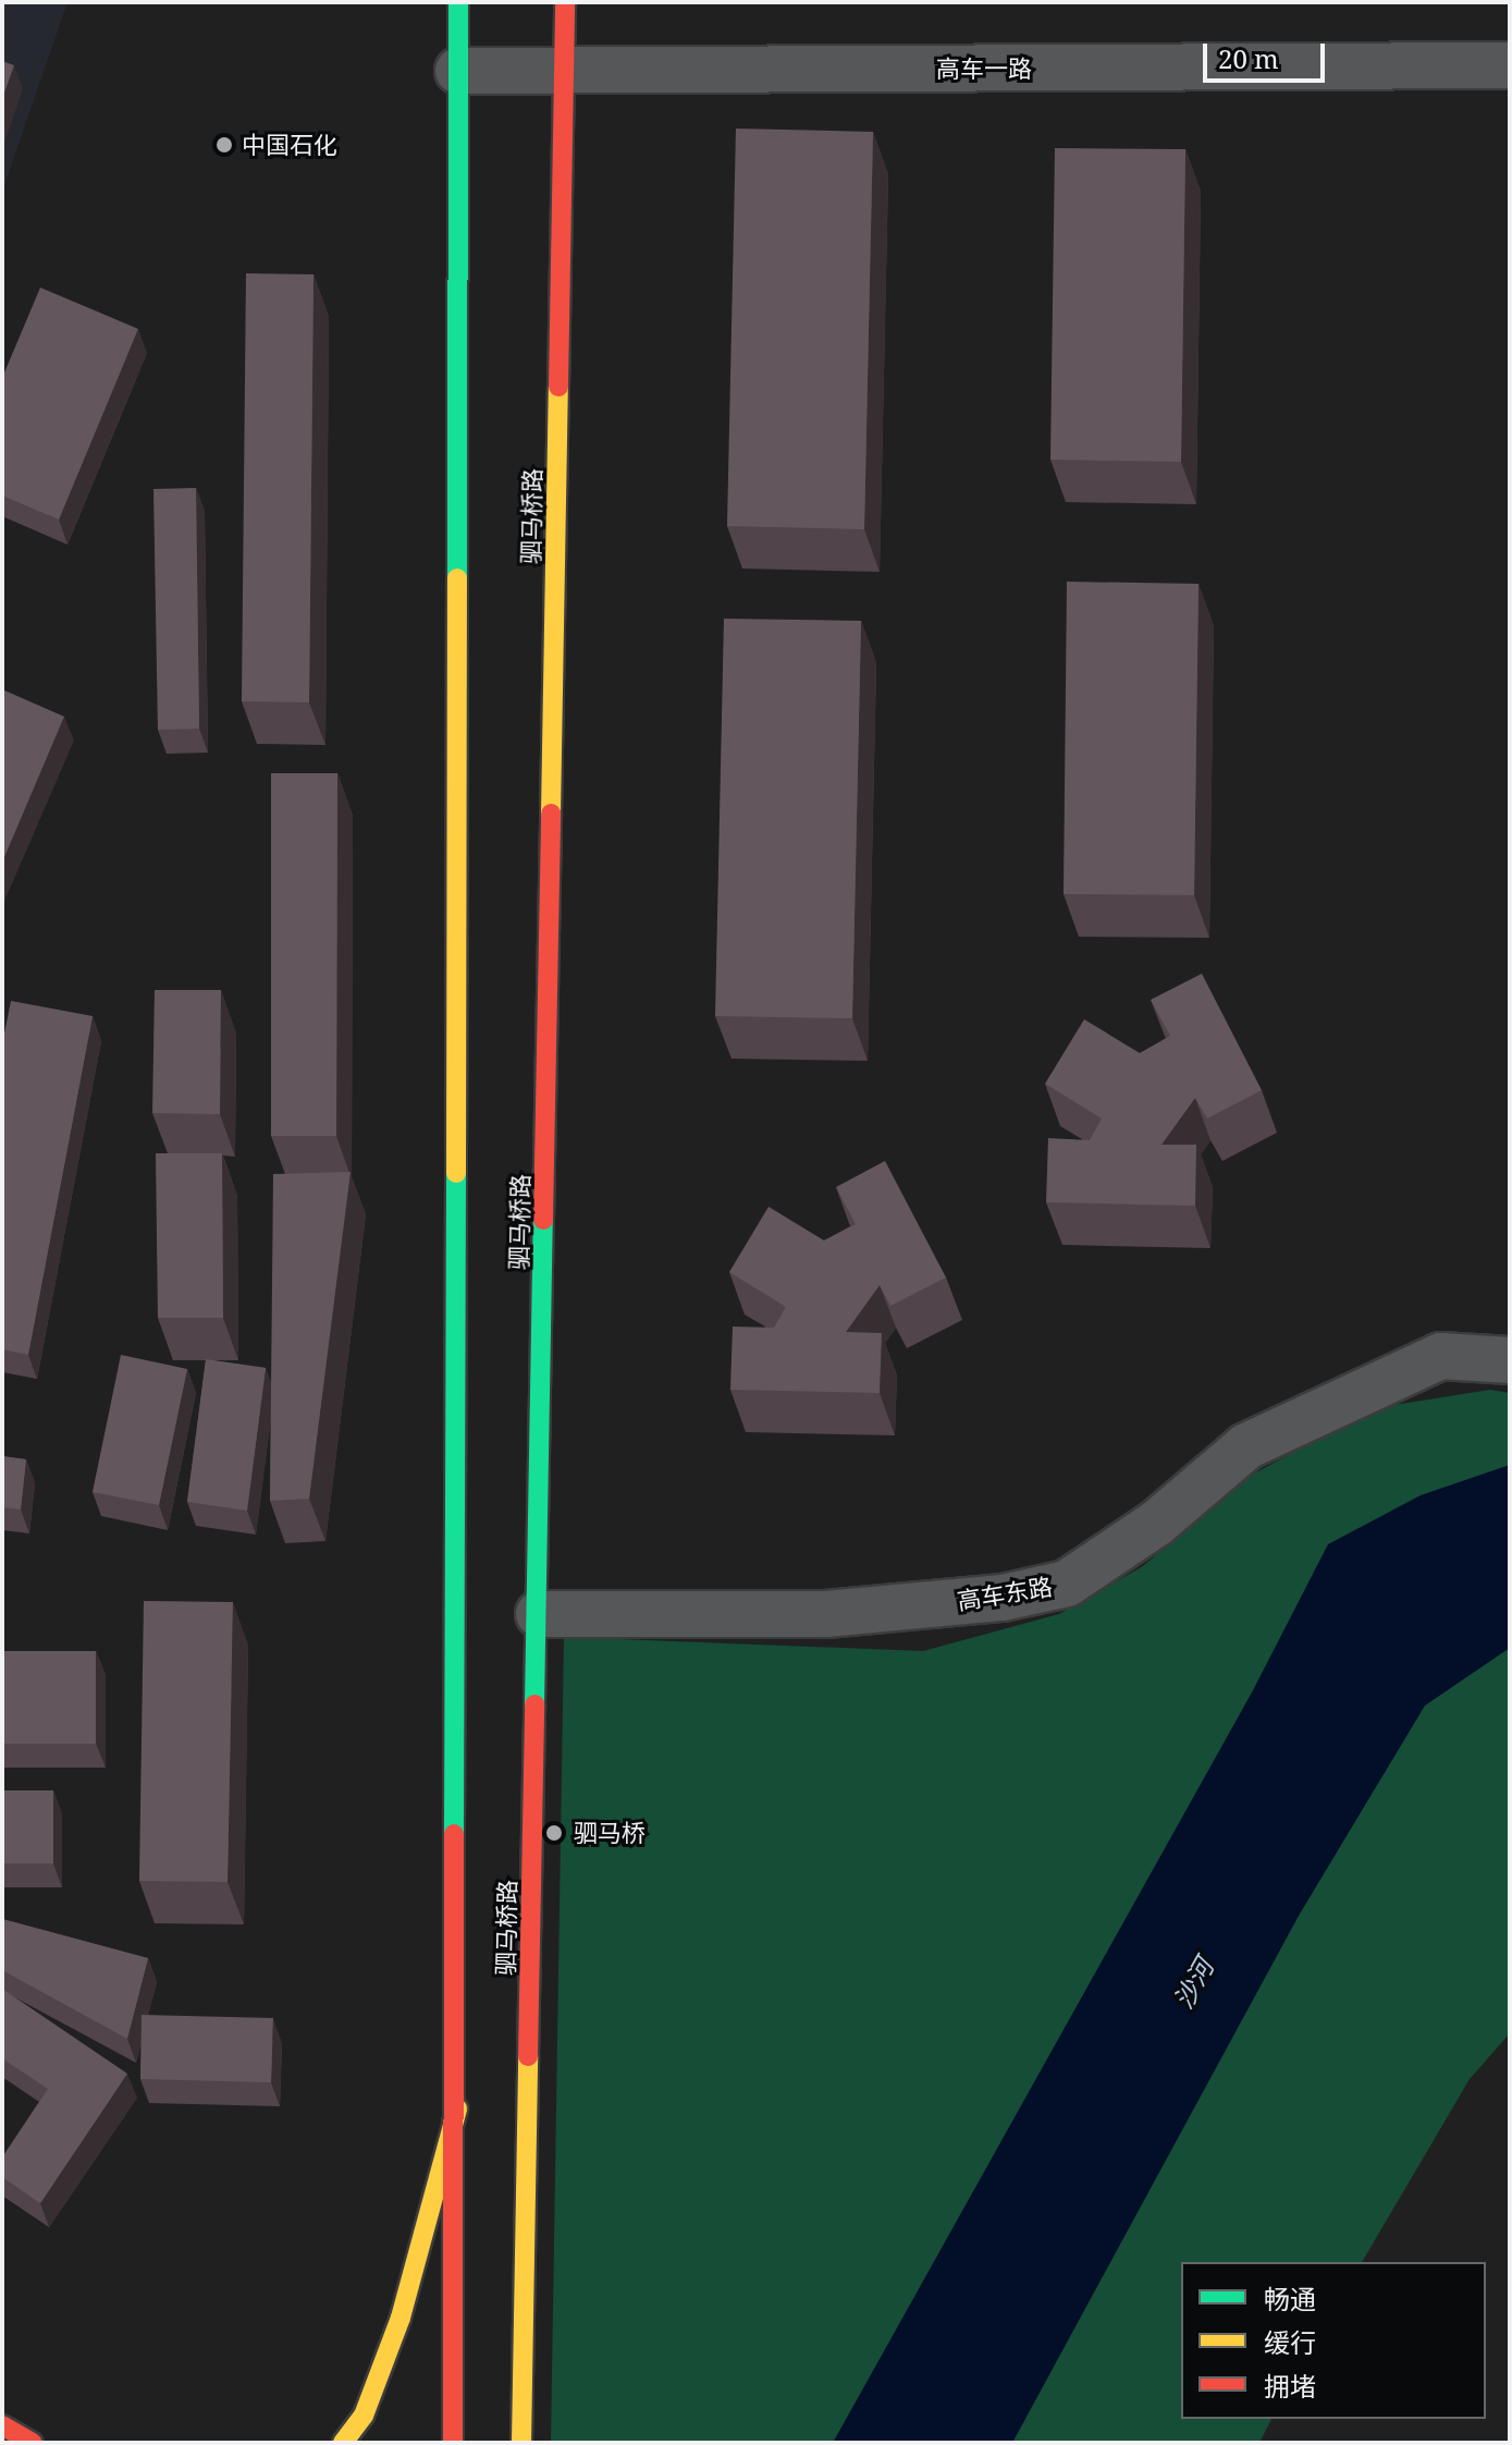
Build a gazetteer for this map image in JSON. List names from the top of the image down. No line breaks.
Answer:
{"streets":{"main road":["驷马桥路"],"street":["高车一路","高车东路"]},"crossings":[["高车一路","驷马桥路"],["驷马桥路","高车东路"]],"water":["沙河"],"places":["中国石化","驷马桥"],"legend":["畅通","缓行","拥堵"],"scale_bar":"20 m"}
